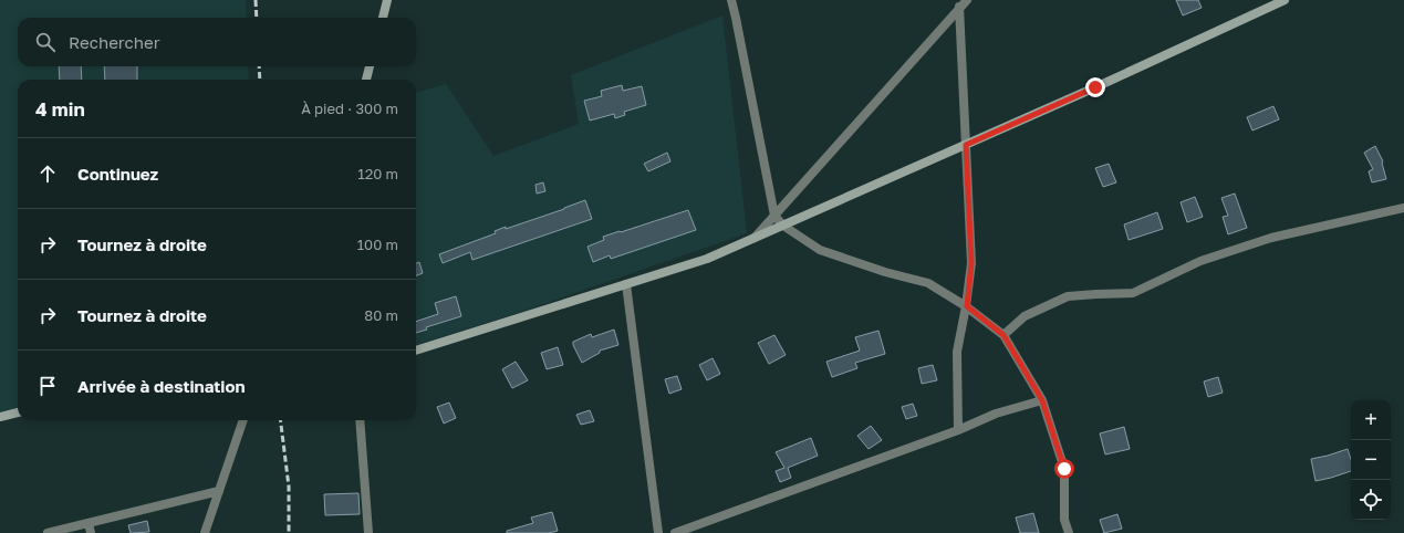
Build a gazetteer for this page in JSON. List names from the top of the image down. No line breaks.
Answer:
{"page":{"search":"Rechercher","heading":["4 min","À pied · 300 m"],"list":[["Continuez","120 m"],["Tournez à droite","100 m"],["Tournez à droite","80 m"],"Arrivée à destination"],"map_buttons":["+","−"]}}
